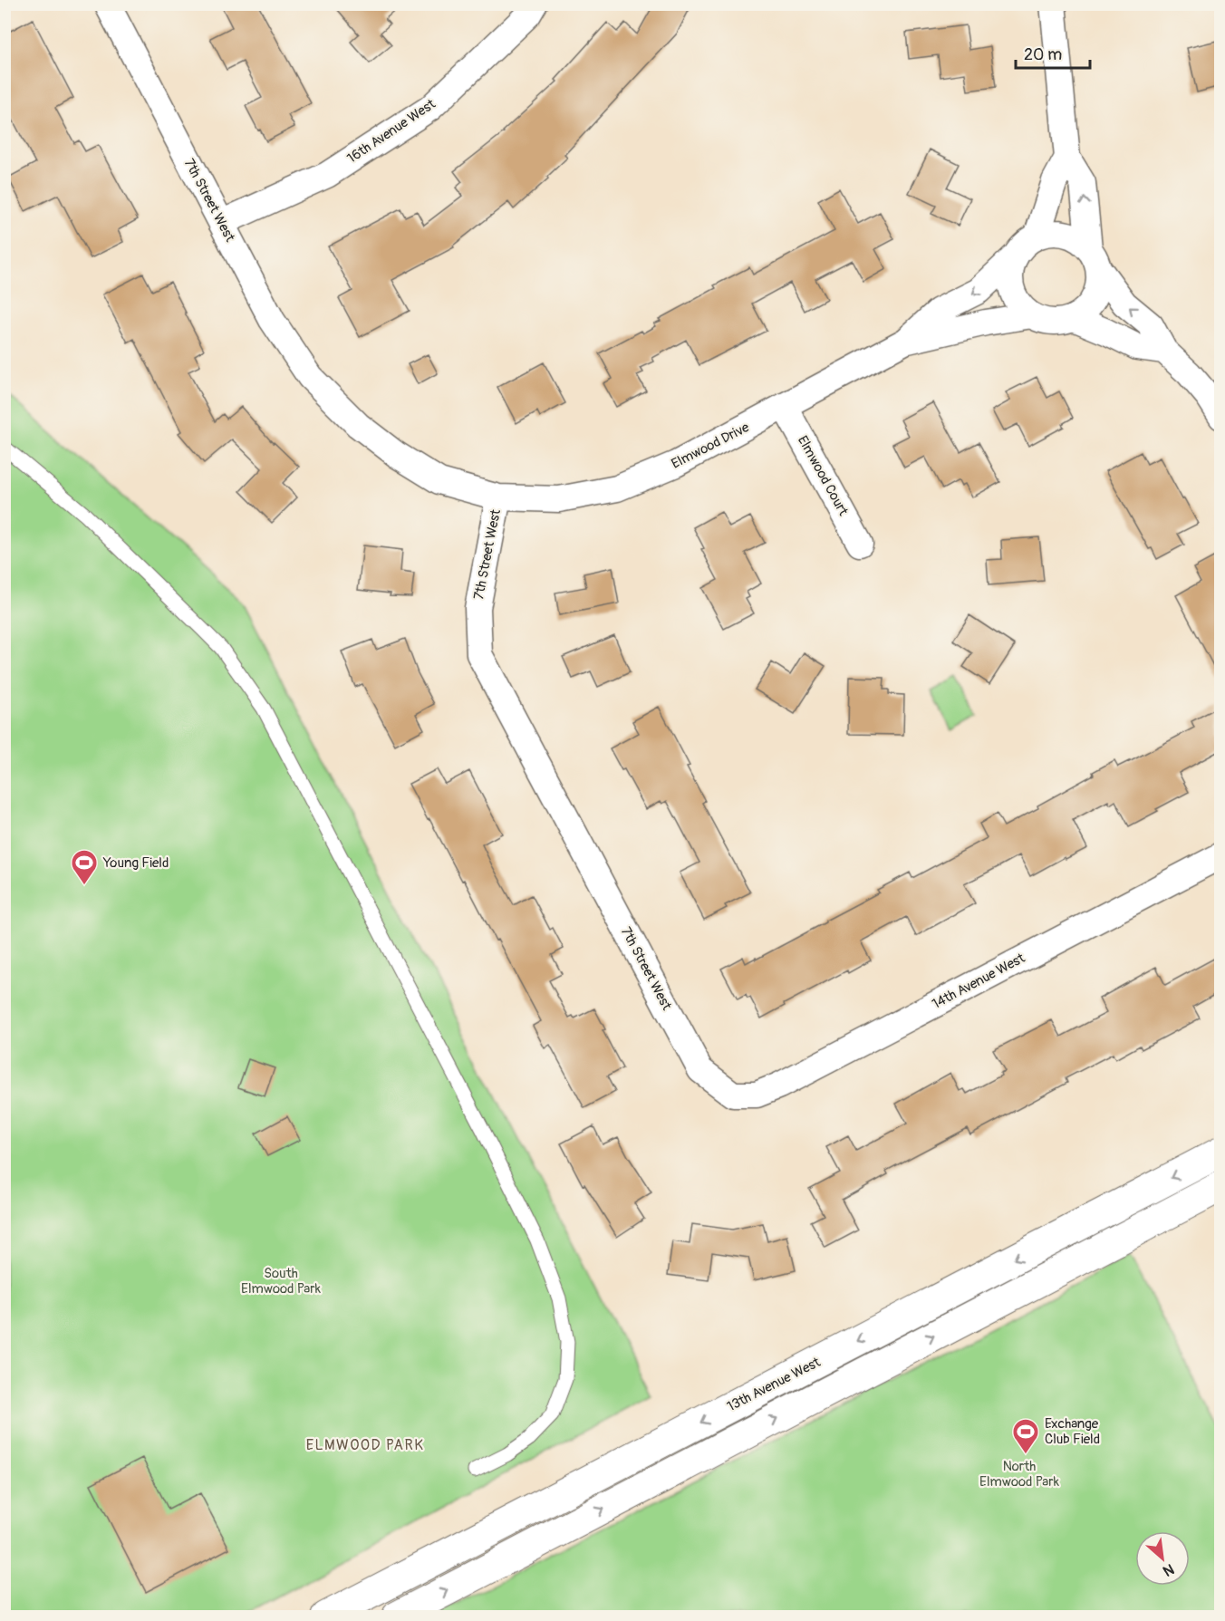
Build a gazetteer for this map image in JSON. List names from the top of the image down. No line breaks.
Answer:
{"streets":{"street":["16th Avenue West","7th Street West","Elmwood Drive","Elmwood Court","14th Avenue West","13th Avenue West"]},"crossings":[["16th Avenue West","7th Street West"],["7th Street West","Elmwood Drive"],["7th Street West","14th Avenue West"],["Elmwood Drive","Elmwood Court"]],"districts":["ELMWOOD PARK"],"parks":["South Elmwood Park","North Elmwood Park"],"places":{"sports":["Young Field","Exchange Club Field"]},"scale_bar":"20 m","north":"bottom right"}
